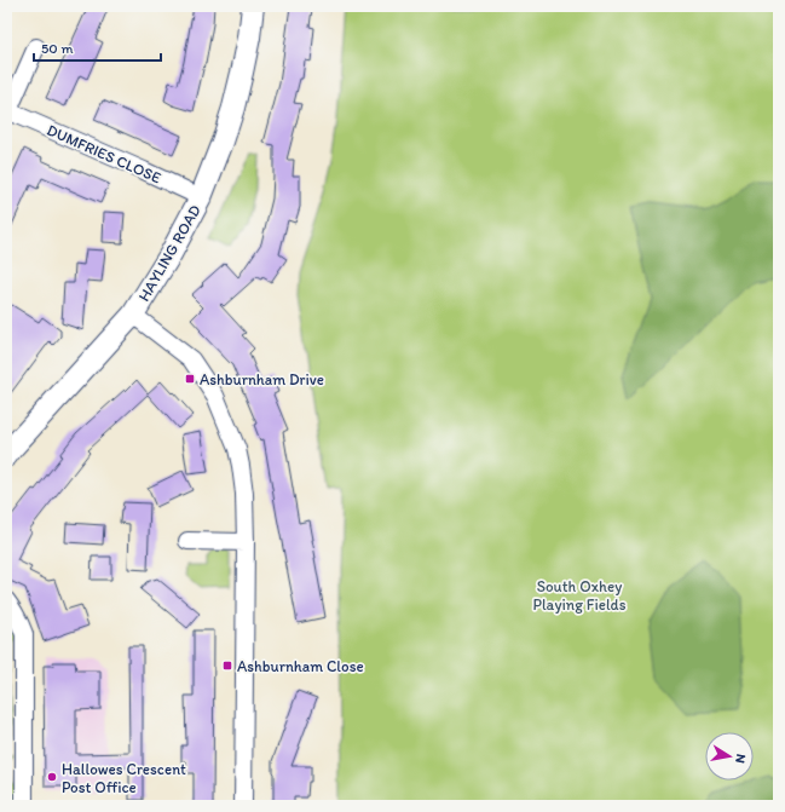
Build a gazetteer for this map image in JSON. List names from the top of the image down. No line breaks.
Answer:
{"streets":{"street":["DUMFRIES CLOSE","HAYLING ROAD"]},"crossings":[["DUMFRIES CLOSE","HAYLING ROAD"]],"parks":["South Oxhey Playing Fields"],"places":{"transit":["Ashburnham Drive","Ashburnham Close"],"other":["Hallowes Crescent Post Office"]},"scale_bar":"50 m","north":"right"}
